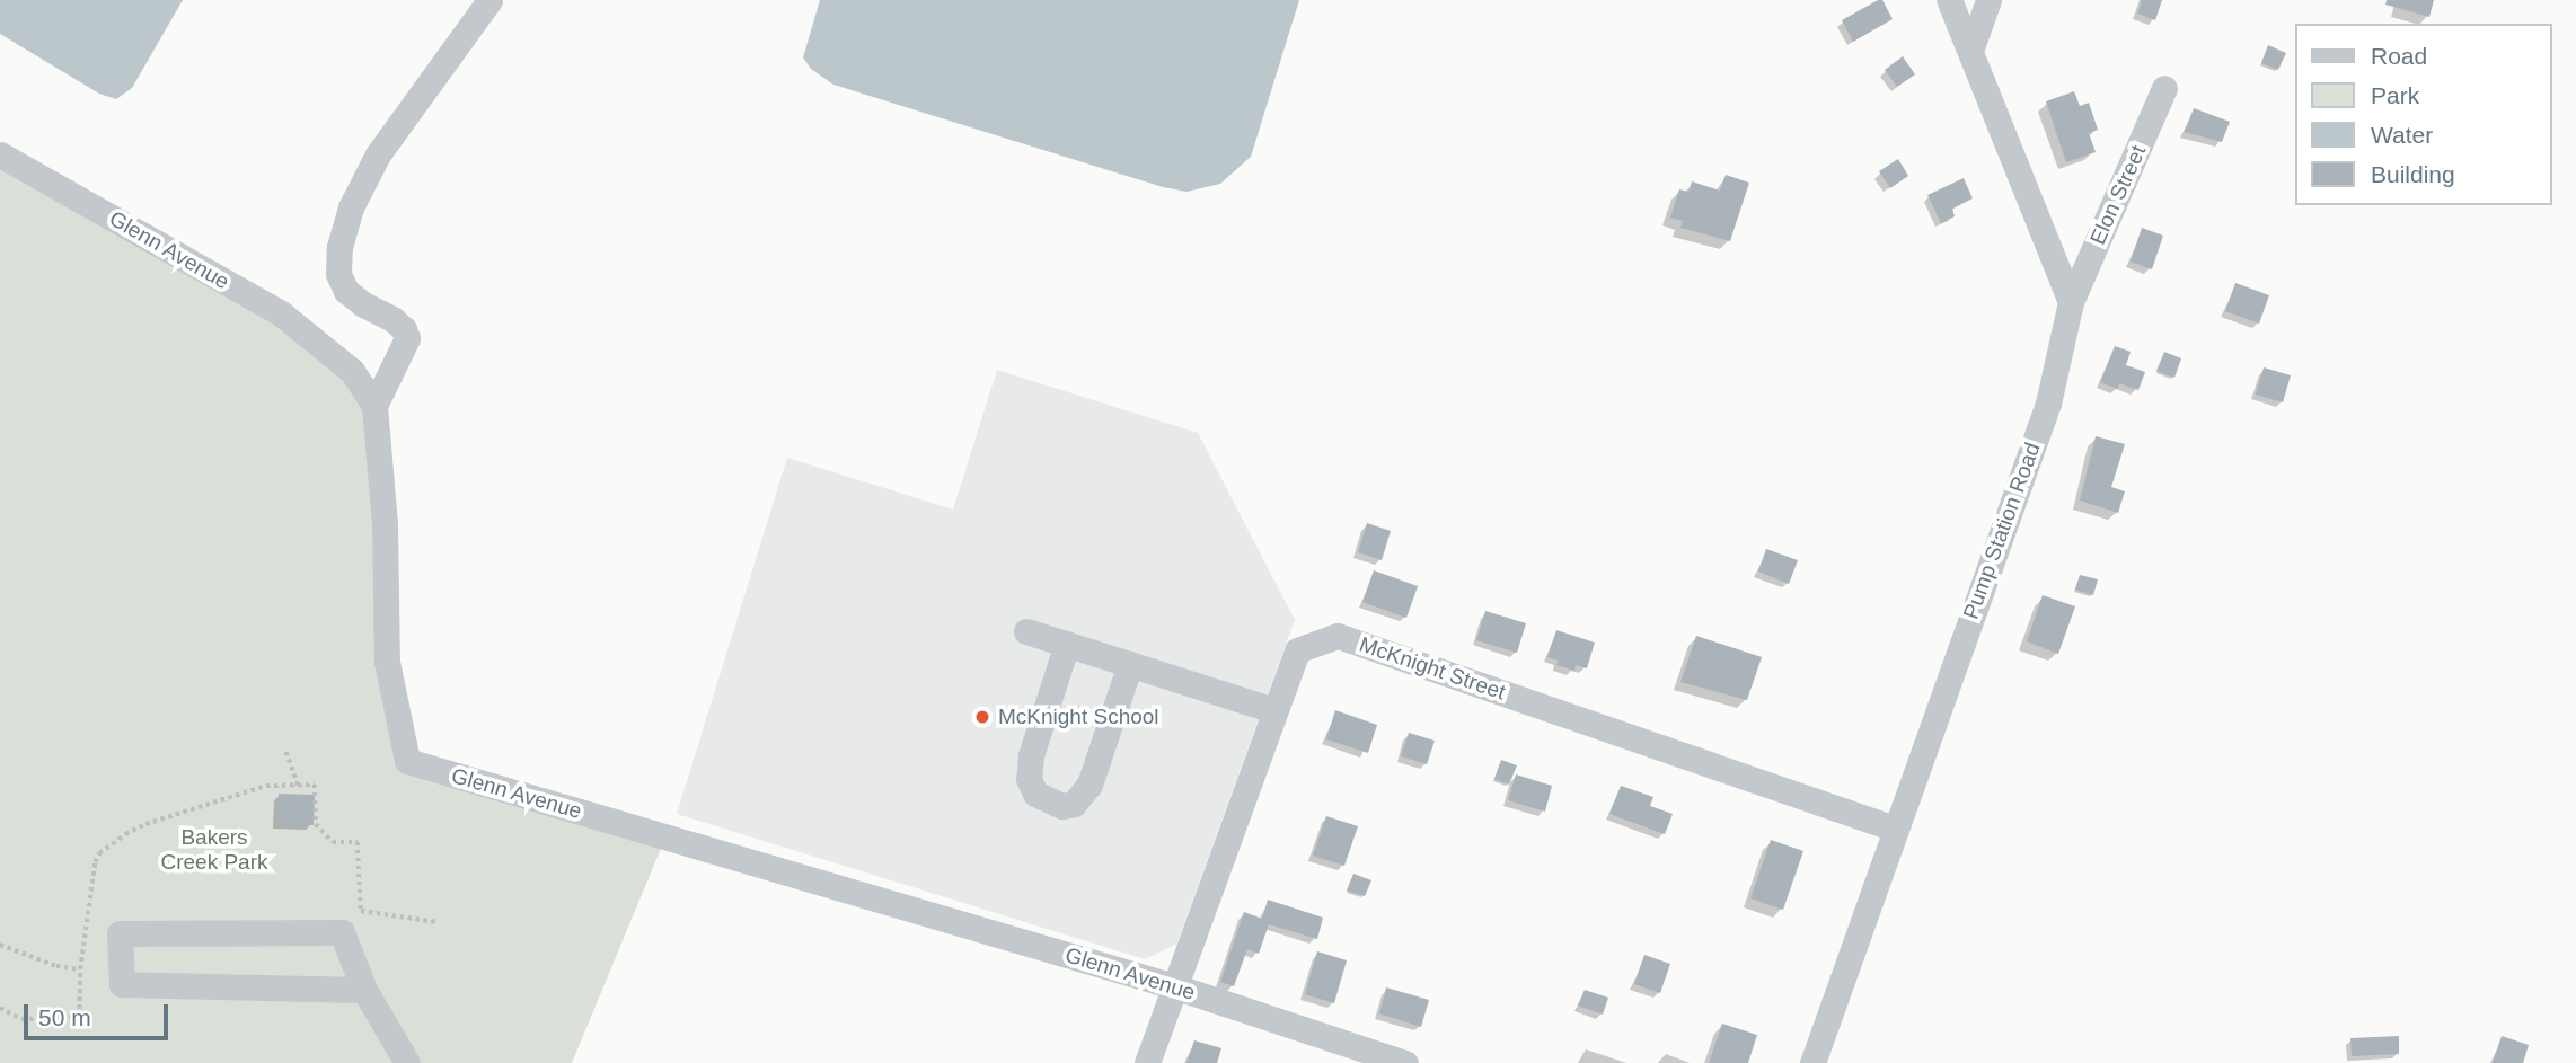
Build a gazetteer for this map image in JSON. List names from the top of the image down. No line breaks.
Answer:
{"streets":{"street":["Elon Street","Glenn Avenue","Pump Station Road","McKnight Street"]},"crossings":[["Elon Street","Pump Station Road"],["Glenn Avenue","McKnight Street"],["Pump Station Road","McKnight Street"]],"parks":["Bakers Creek Park"],"places":["McKnight School"],"legend":["Road","Park","Water","Building"],"scale_bar":"50 m"}
